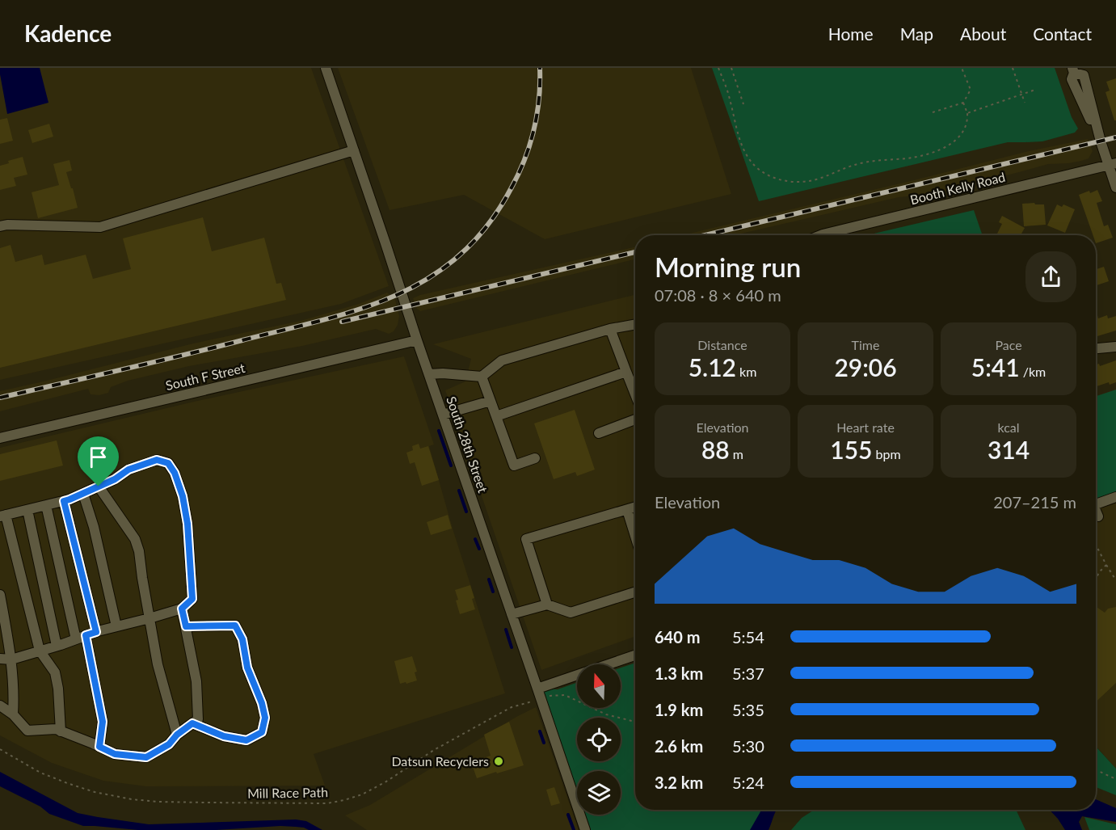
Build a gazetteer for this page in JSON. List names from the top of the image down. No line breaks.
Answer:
{"streets":{"street":["Booth Kelly Road","South F Street","South 28th Street"],"path":["Mill Race Path"]},"crossings":[["South F Street","South 28th Street"],["South 28th Street","Mill Race Path"]],"places":["Datsun Recyclers"],"north":"top","page":{"header":"Kadence","nav":["Home","Map","About","Contact"],"heading":["Morning run","07:08 · 8 × 640 m"],"stats":[["Distance","5.12 km"],["Time","29:06"],["Pace","5:41 /km"],["Elevation","88 m"],["Heart rate","155 bpm"],["kcal","314"]],"chart":["Elevation","207–215 m"],"list":[{"name":"640 m","note":"5:54"},{"name":"1.3 km","note":"5:37"},{"name":"1.9 km","note":"5:35"},{"name":"2.6 km","note":"5:30"},{"name":"3.2 km","note":"5:24"}]}}
